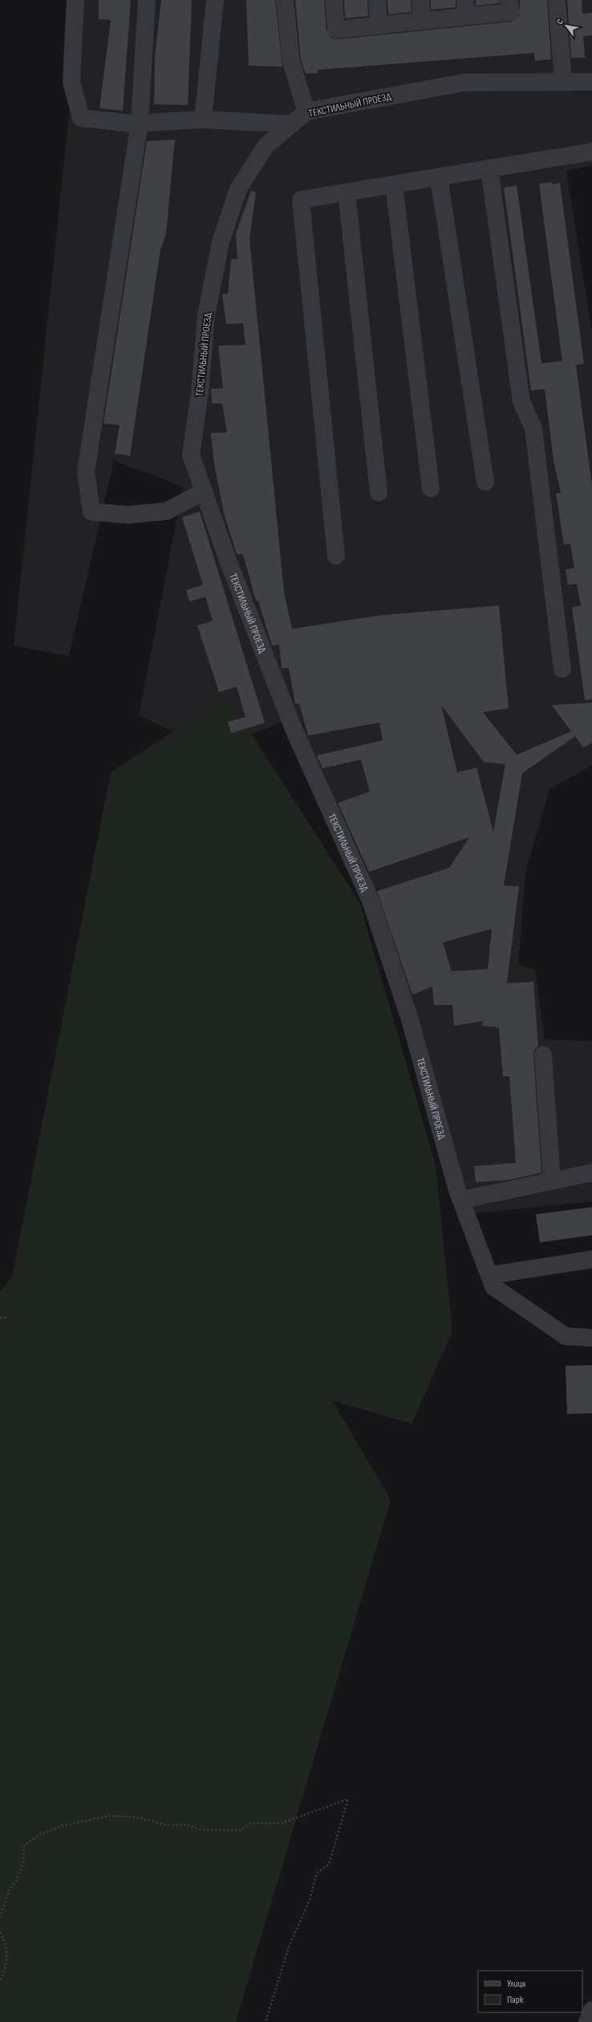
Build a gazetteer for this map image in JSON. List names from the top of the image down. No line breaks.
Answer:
{"streets":{"street":["ТЕКСТИЛЬНЫЙ ПРОЕЗД"]},"legend":["Улица","Парк"],"north":"top left"}
